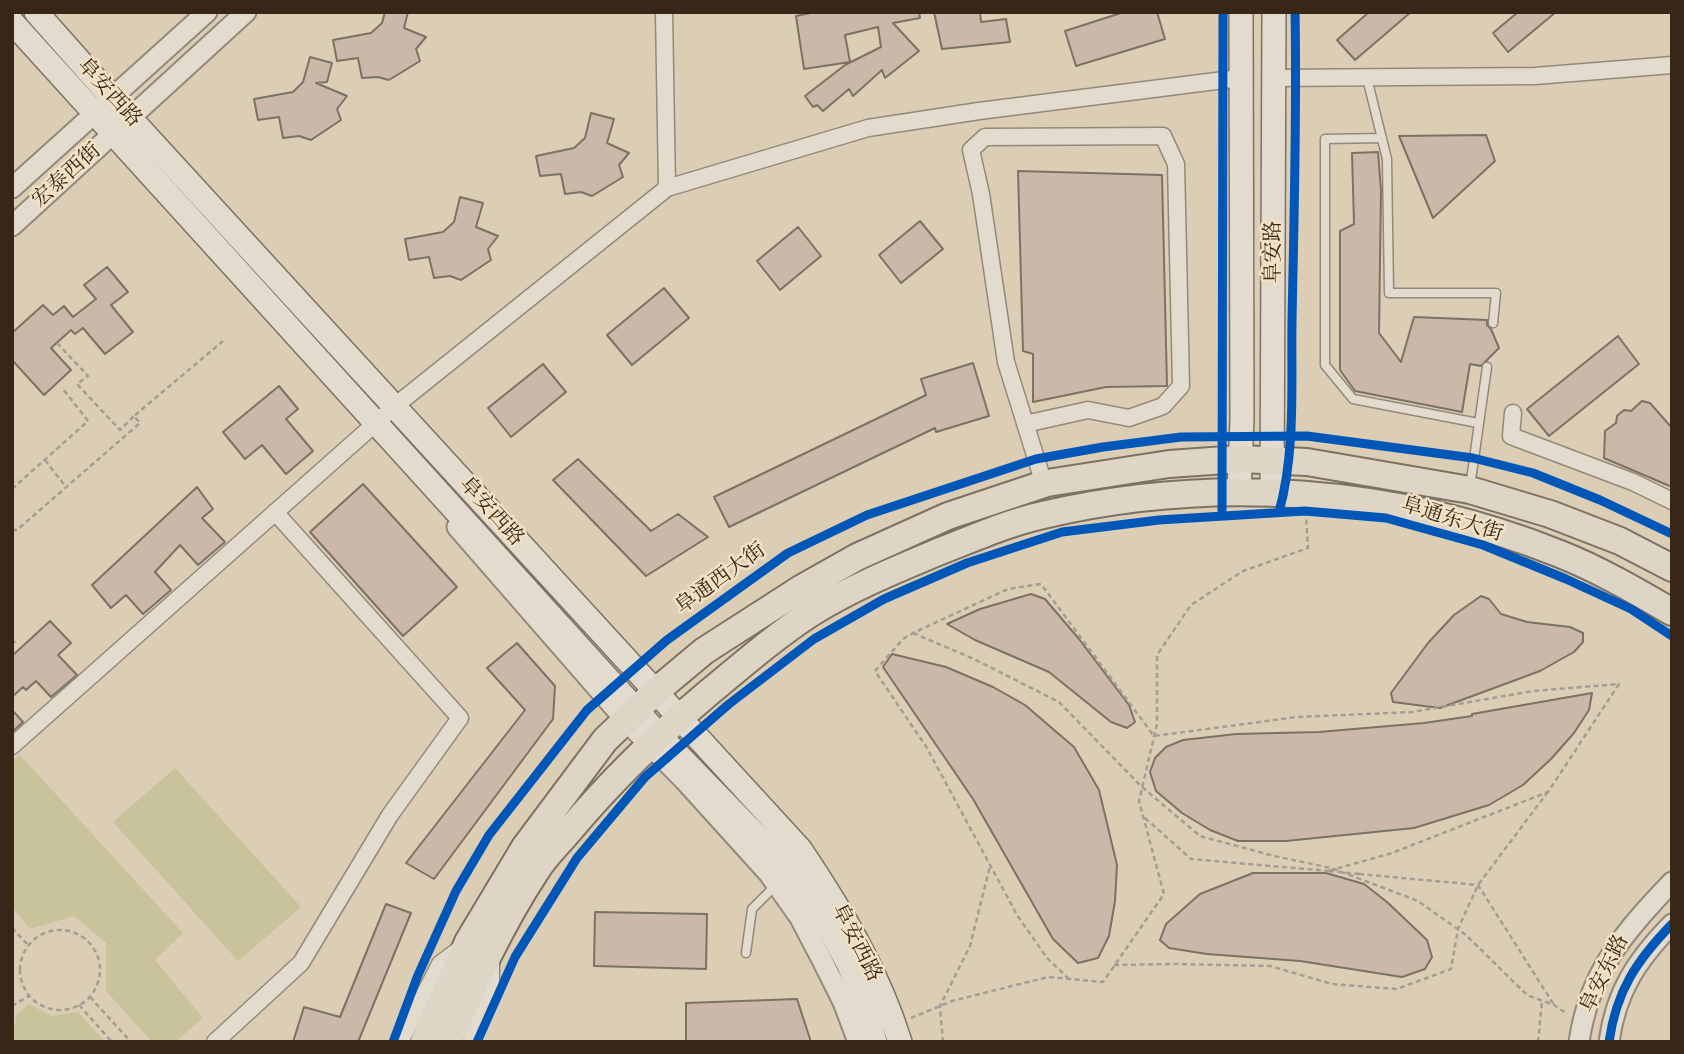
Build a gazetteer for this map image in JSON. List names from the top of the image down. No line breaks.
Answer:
{"streets":{"main road":["阜安西路","阜安路","阜通东大街"],"street":["宏泰西街","阜安东路"],"cycle path":["阜通西大街"]},"crossings":[["阜安西路","宏泰西街"],["阜安路","阜通东大街"]]}
